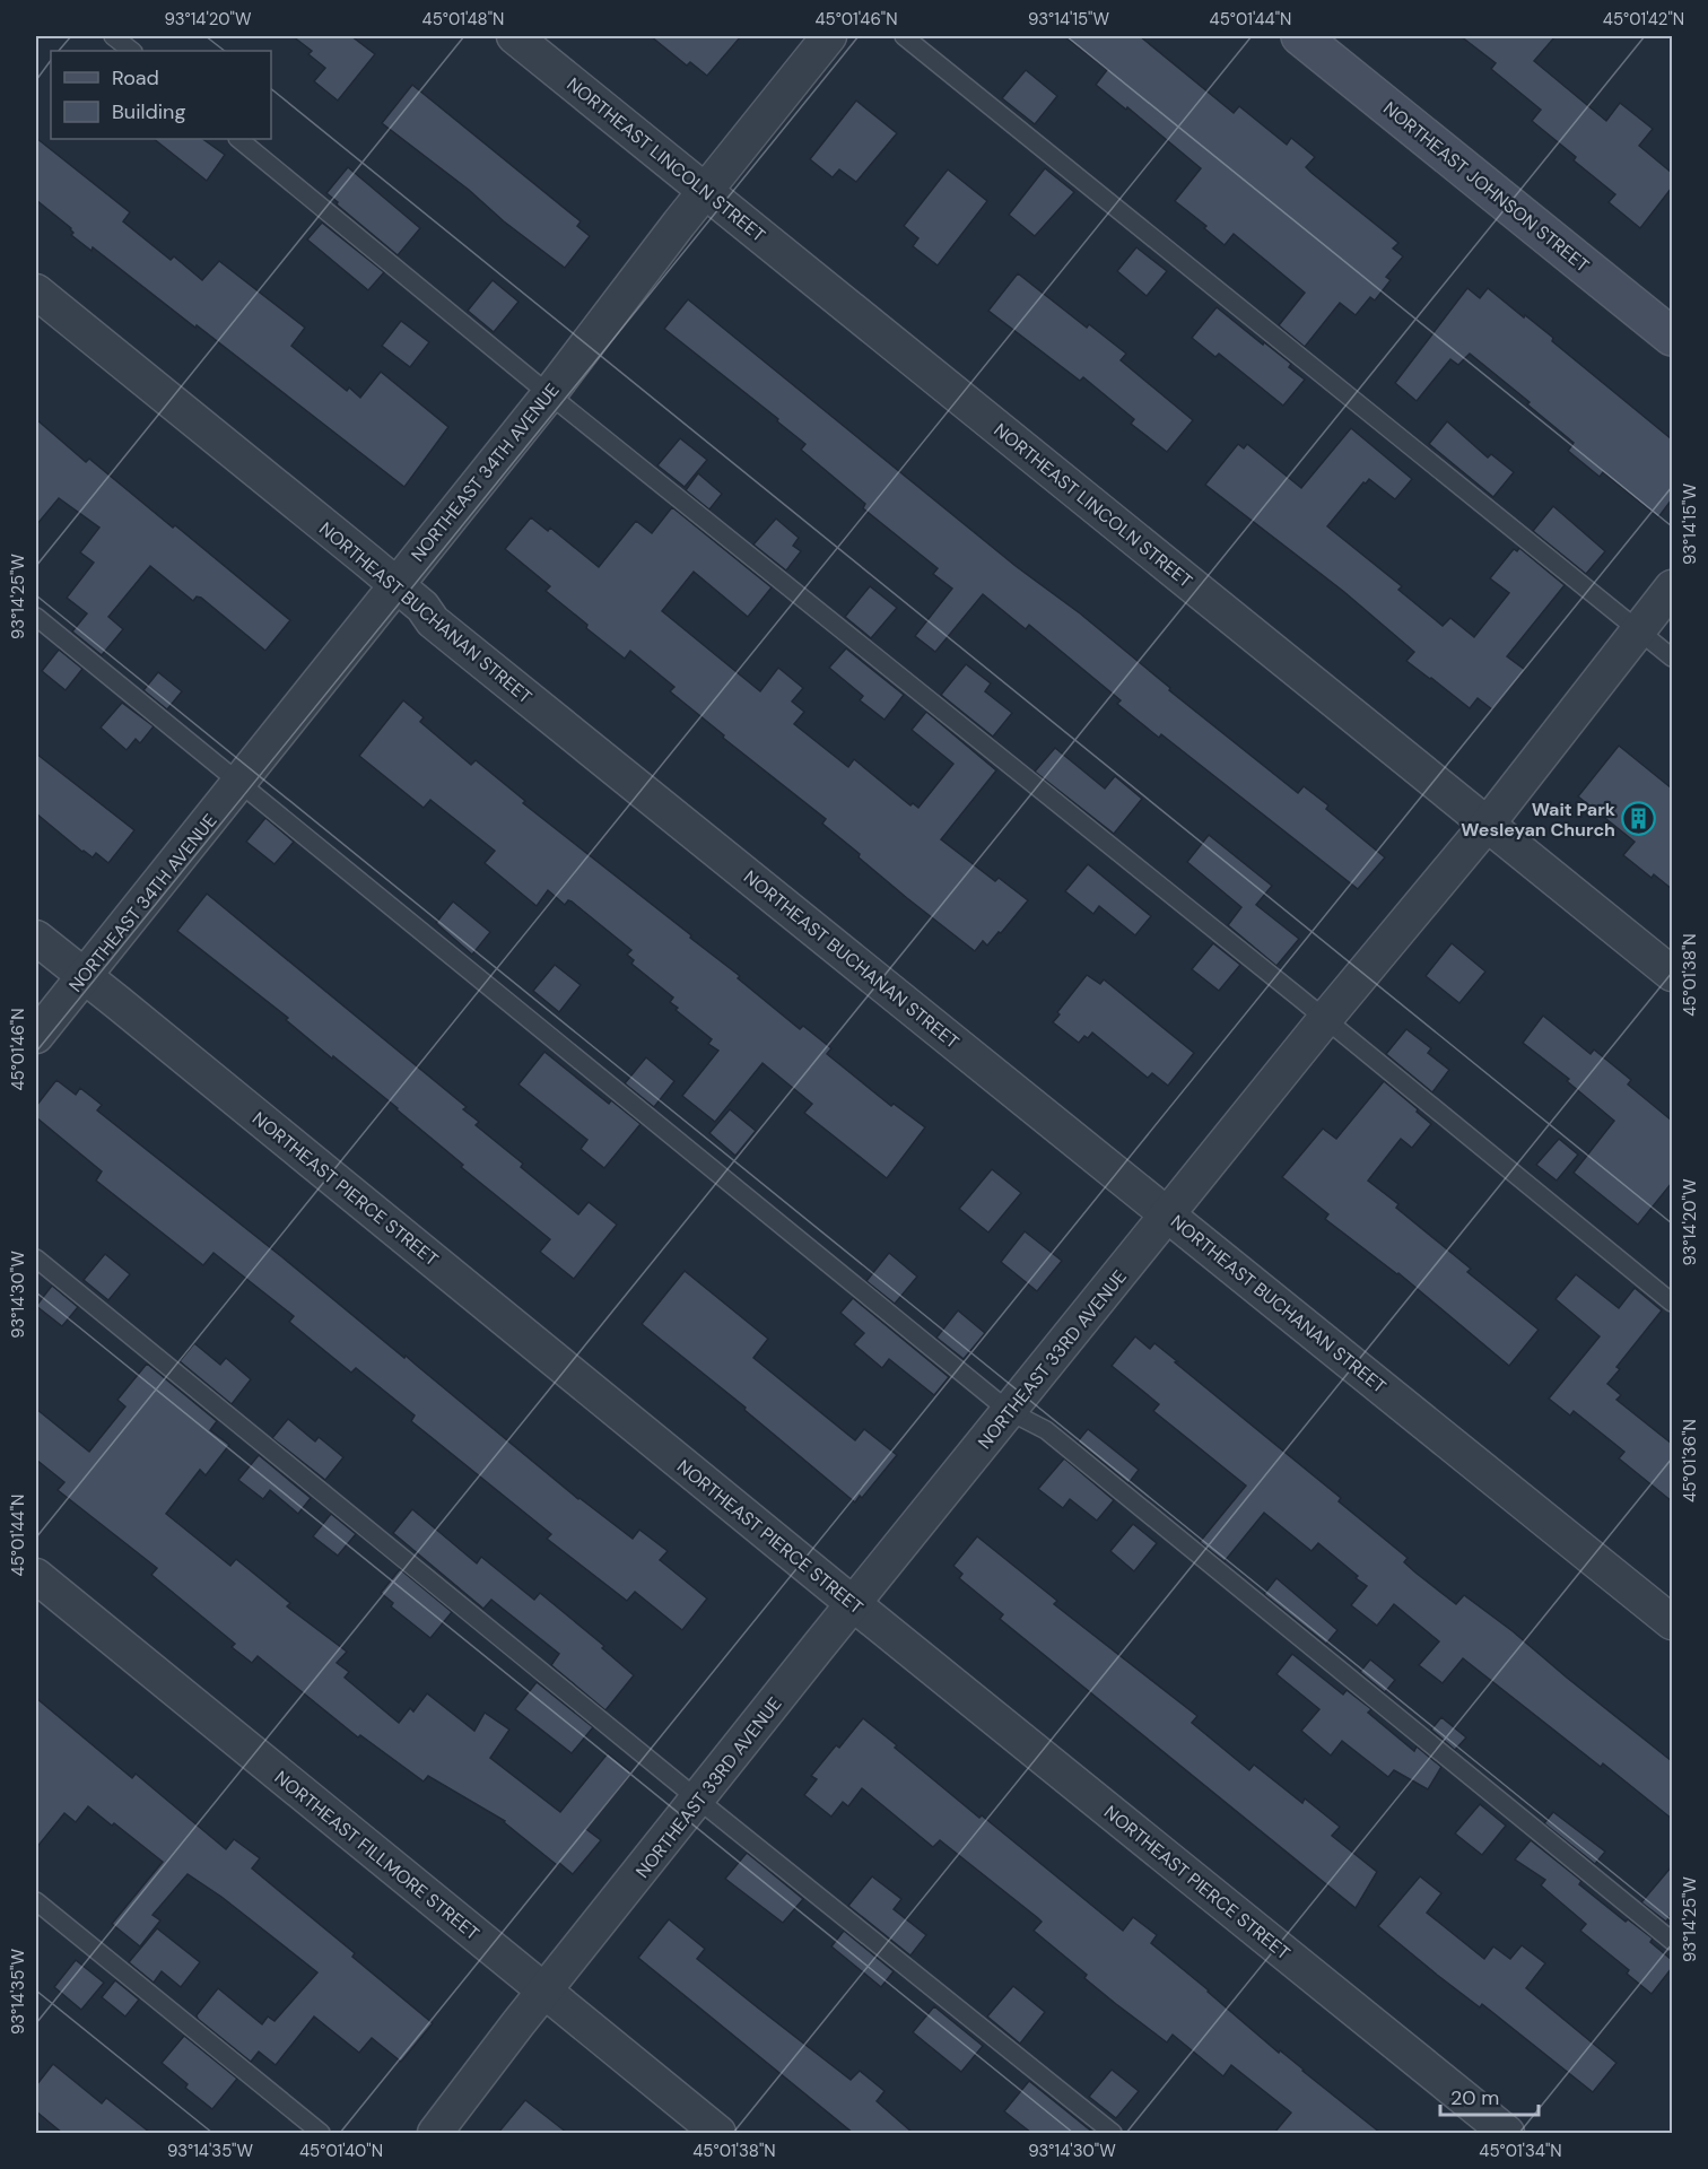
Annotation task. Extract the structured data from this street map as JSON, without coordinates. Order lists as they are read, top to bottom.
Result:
{
  "streets": {
    "street": [
      "NORTHEAST LINCOLN STREET",
      "NORTHEAST JOHNSON STREET",
      "NORTHEAST 34TH AVENUE",
      "NORTHEAST BUCHANAN STREET",
      "NORTHEAST PIERCE STREET",
      "NORTHEAST 33RD AVENUE",
      "NORTHEAST FILLMORE STREET"
    ]
  },
  "crossings": [
    ["NORTHEAST LINCOLN STREET", "NORTHEAST 34TH AVENUE"],
    ["NORTHEAST LINCOLN STREET", "NORTHEAST 33RD AVENUE"],
    ["NORTHEAST 34TH AVENUE", "NORTHEAST BUCHANAN STREET"],
    ["NORTHEAST 34TH AVENUE", "NORTHEAST PIERCE STREET"],
    ["NORTHEAST BUCHANAN STREET", "NORTHEAST 33RD AVENUE"],
    ["NORTHEAST PIERCE STREET", "NORTHEAST 33RD AVENUE"],
    ["NORTHEAST 33RD AVENUE", "NORTHEAST FILLMORE STREET"]
  ],
  "places": {
    "building": ["Wait Park Wesleyan Church"]
  },
  "legend": ["Road", "Building"],
  "scale_bar": "20 m",
  "coordinates": [
    "93°14'20\"W",
    "45°01'48\"N",
    "45°01'46\"N",
    "93°14'15\"W",
    "45°01'44\"N",
    "45°01'42\"N",
    "93°14'25\"W",
    "45°01'38\"N",
    "93°14'30\"W",
    "45°01'36\"N",
    "93°14'35\"W",
    "45°01'40\"N",
    "45°01'34\"N"
  ]
}
